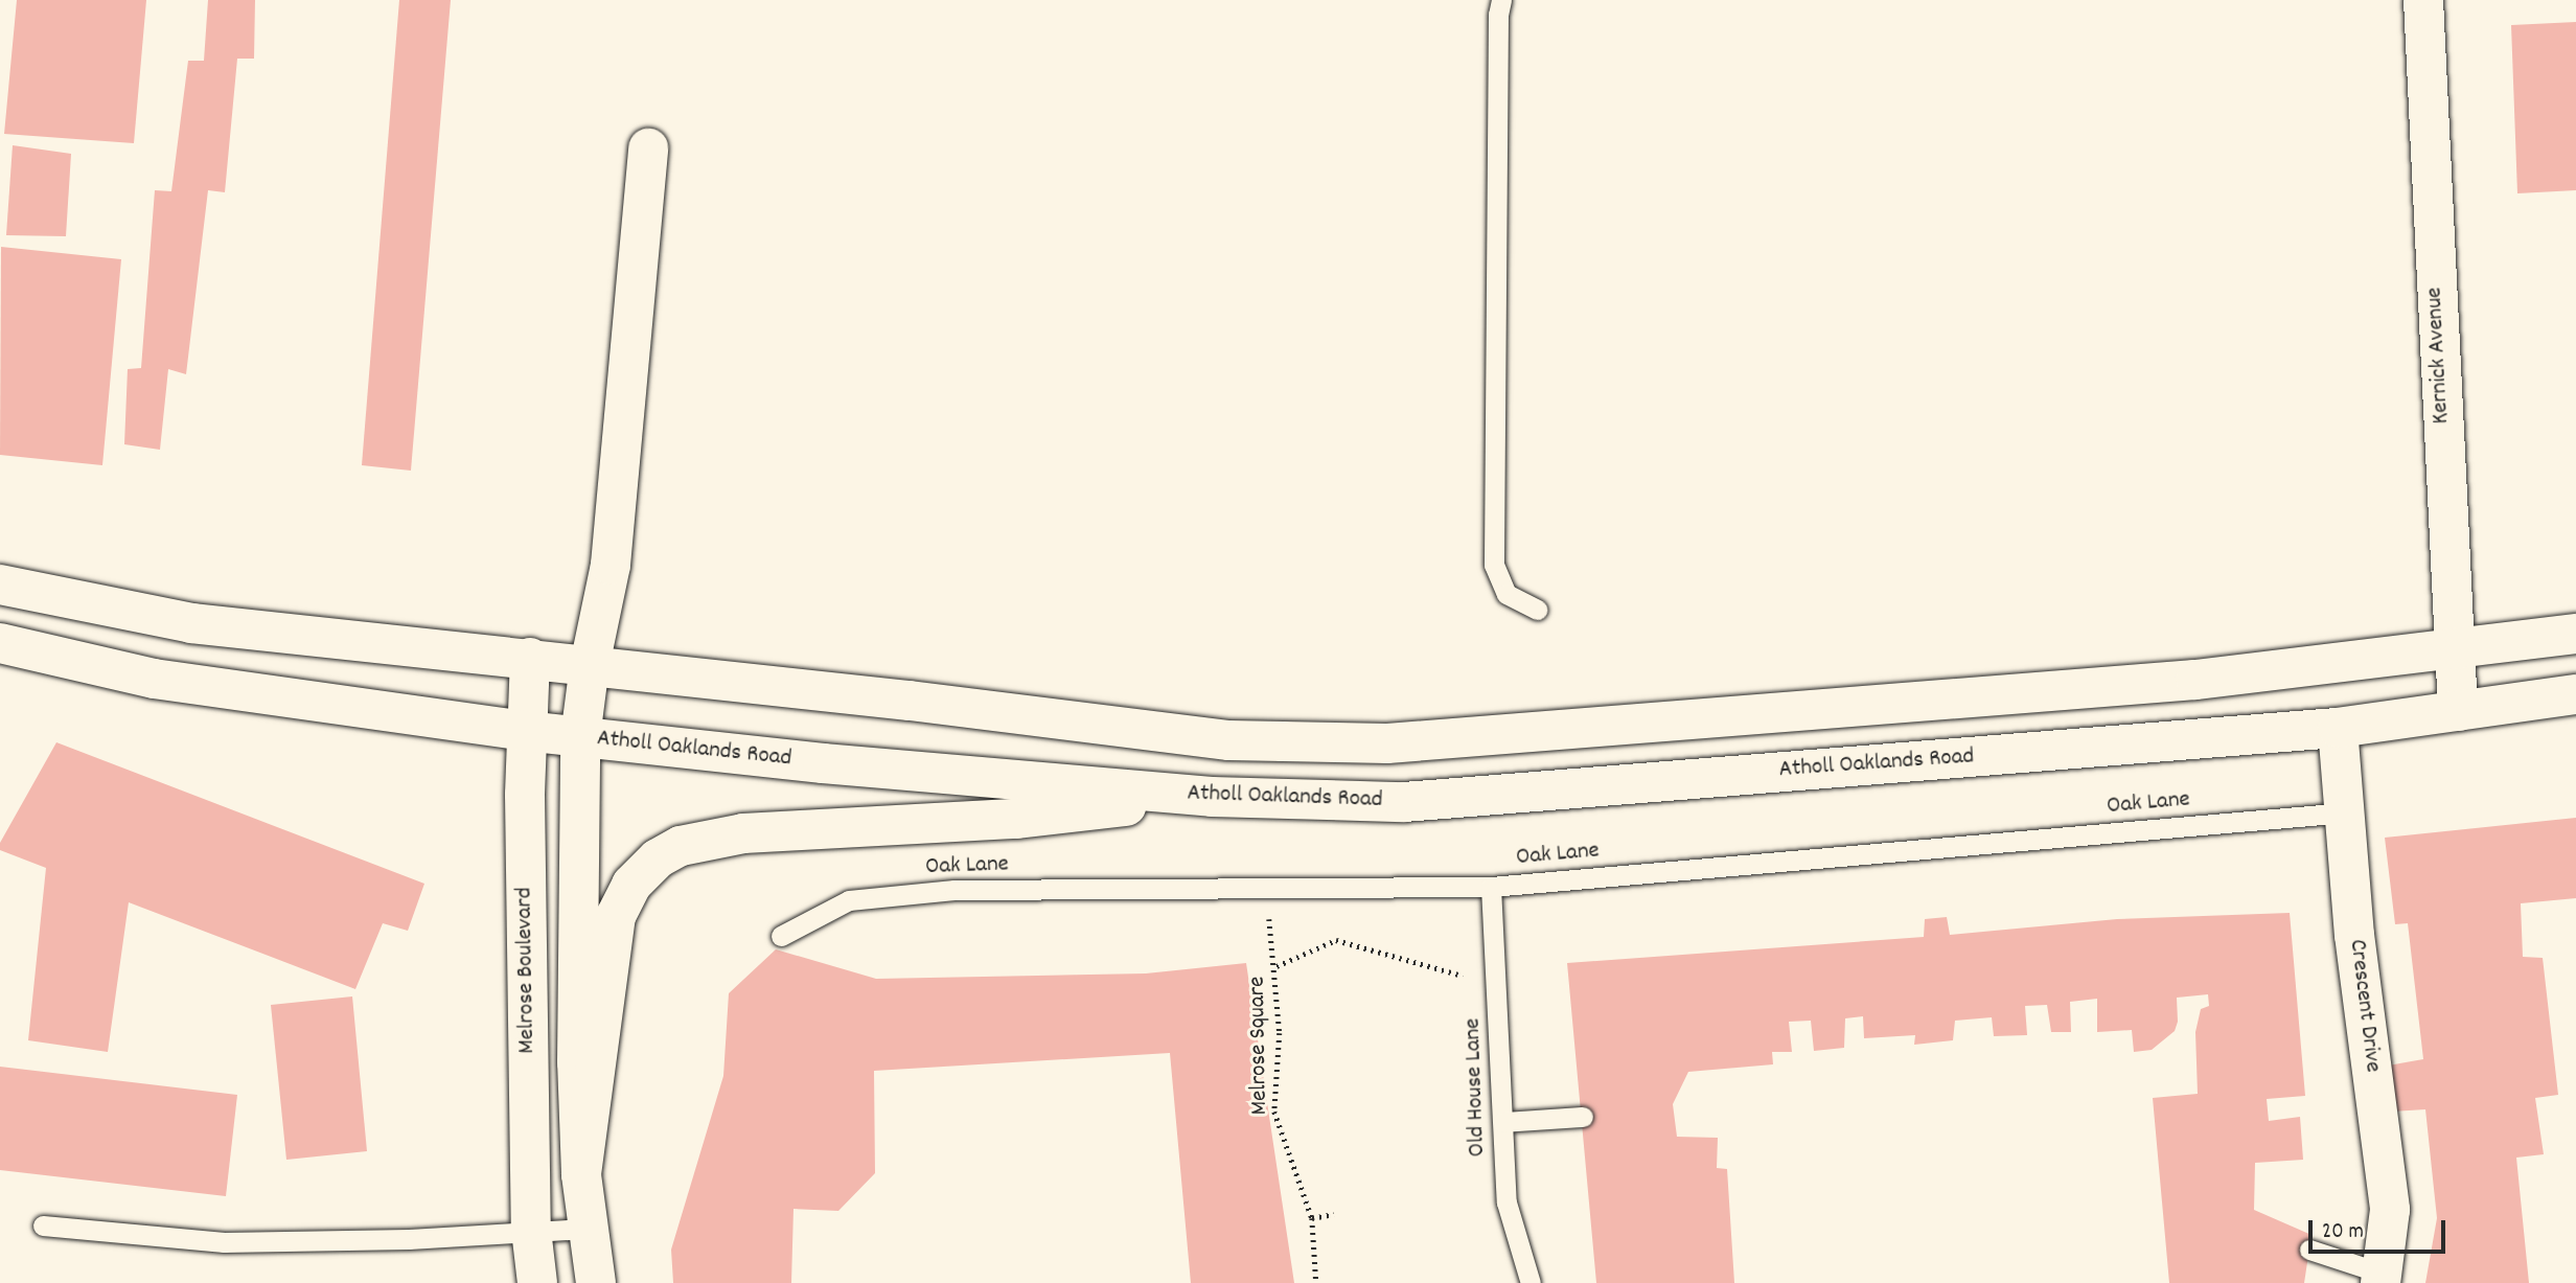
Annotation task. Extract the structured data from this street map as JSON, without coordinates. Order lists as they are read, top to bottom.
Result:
{
  "streets": {
    "street": [
      "Kernick Avenue",
      "Atholl Oaklands Road",
      "Melrose Boulevard",
      "Crescent Drive"
    ],
    "lane": ["Oak Lane", "Old House Lane"],
    "path": ["Melrose Square"]
  },
  "crossings": [
    ["Kernick Avenue", "Atholl Oaklands Road"],
    ["Atholl Oaklands Road", "Melrose Boulevard"],
    ["Atholl Oaklands Road", "Crescent Drive"],
    ["Oak Lane", "Crescent Drive"],
    ["Oak Lane", "Melrose Square"],
    ["Oak Lane", "Old House Lane"]
  ],
  "scale_bar": "20 m"
}
